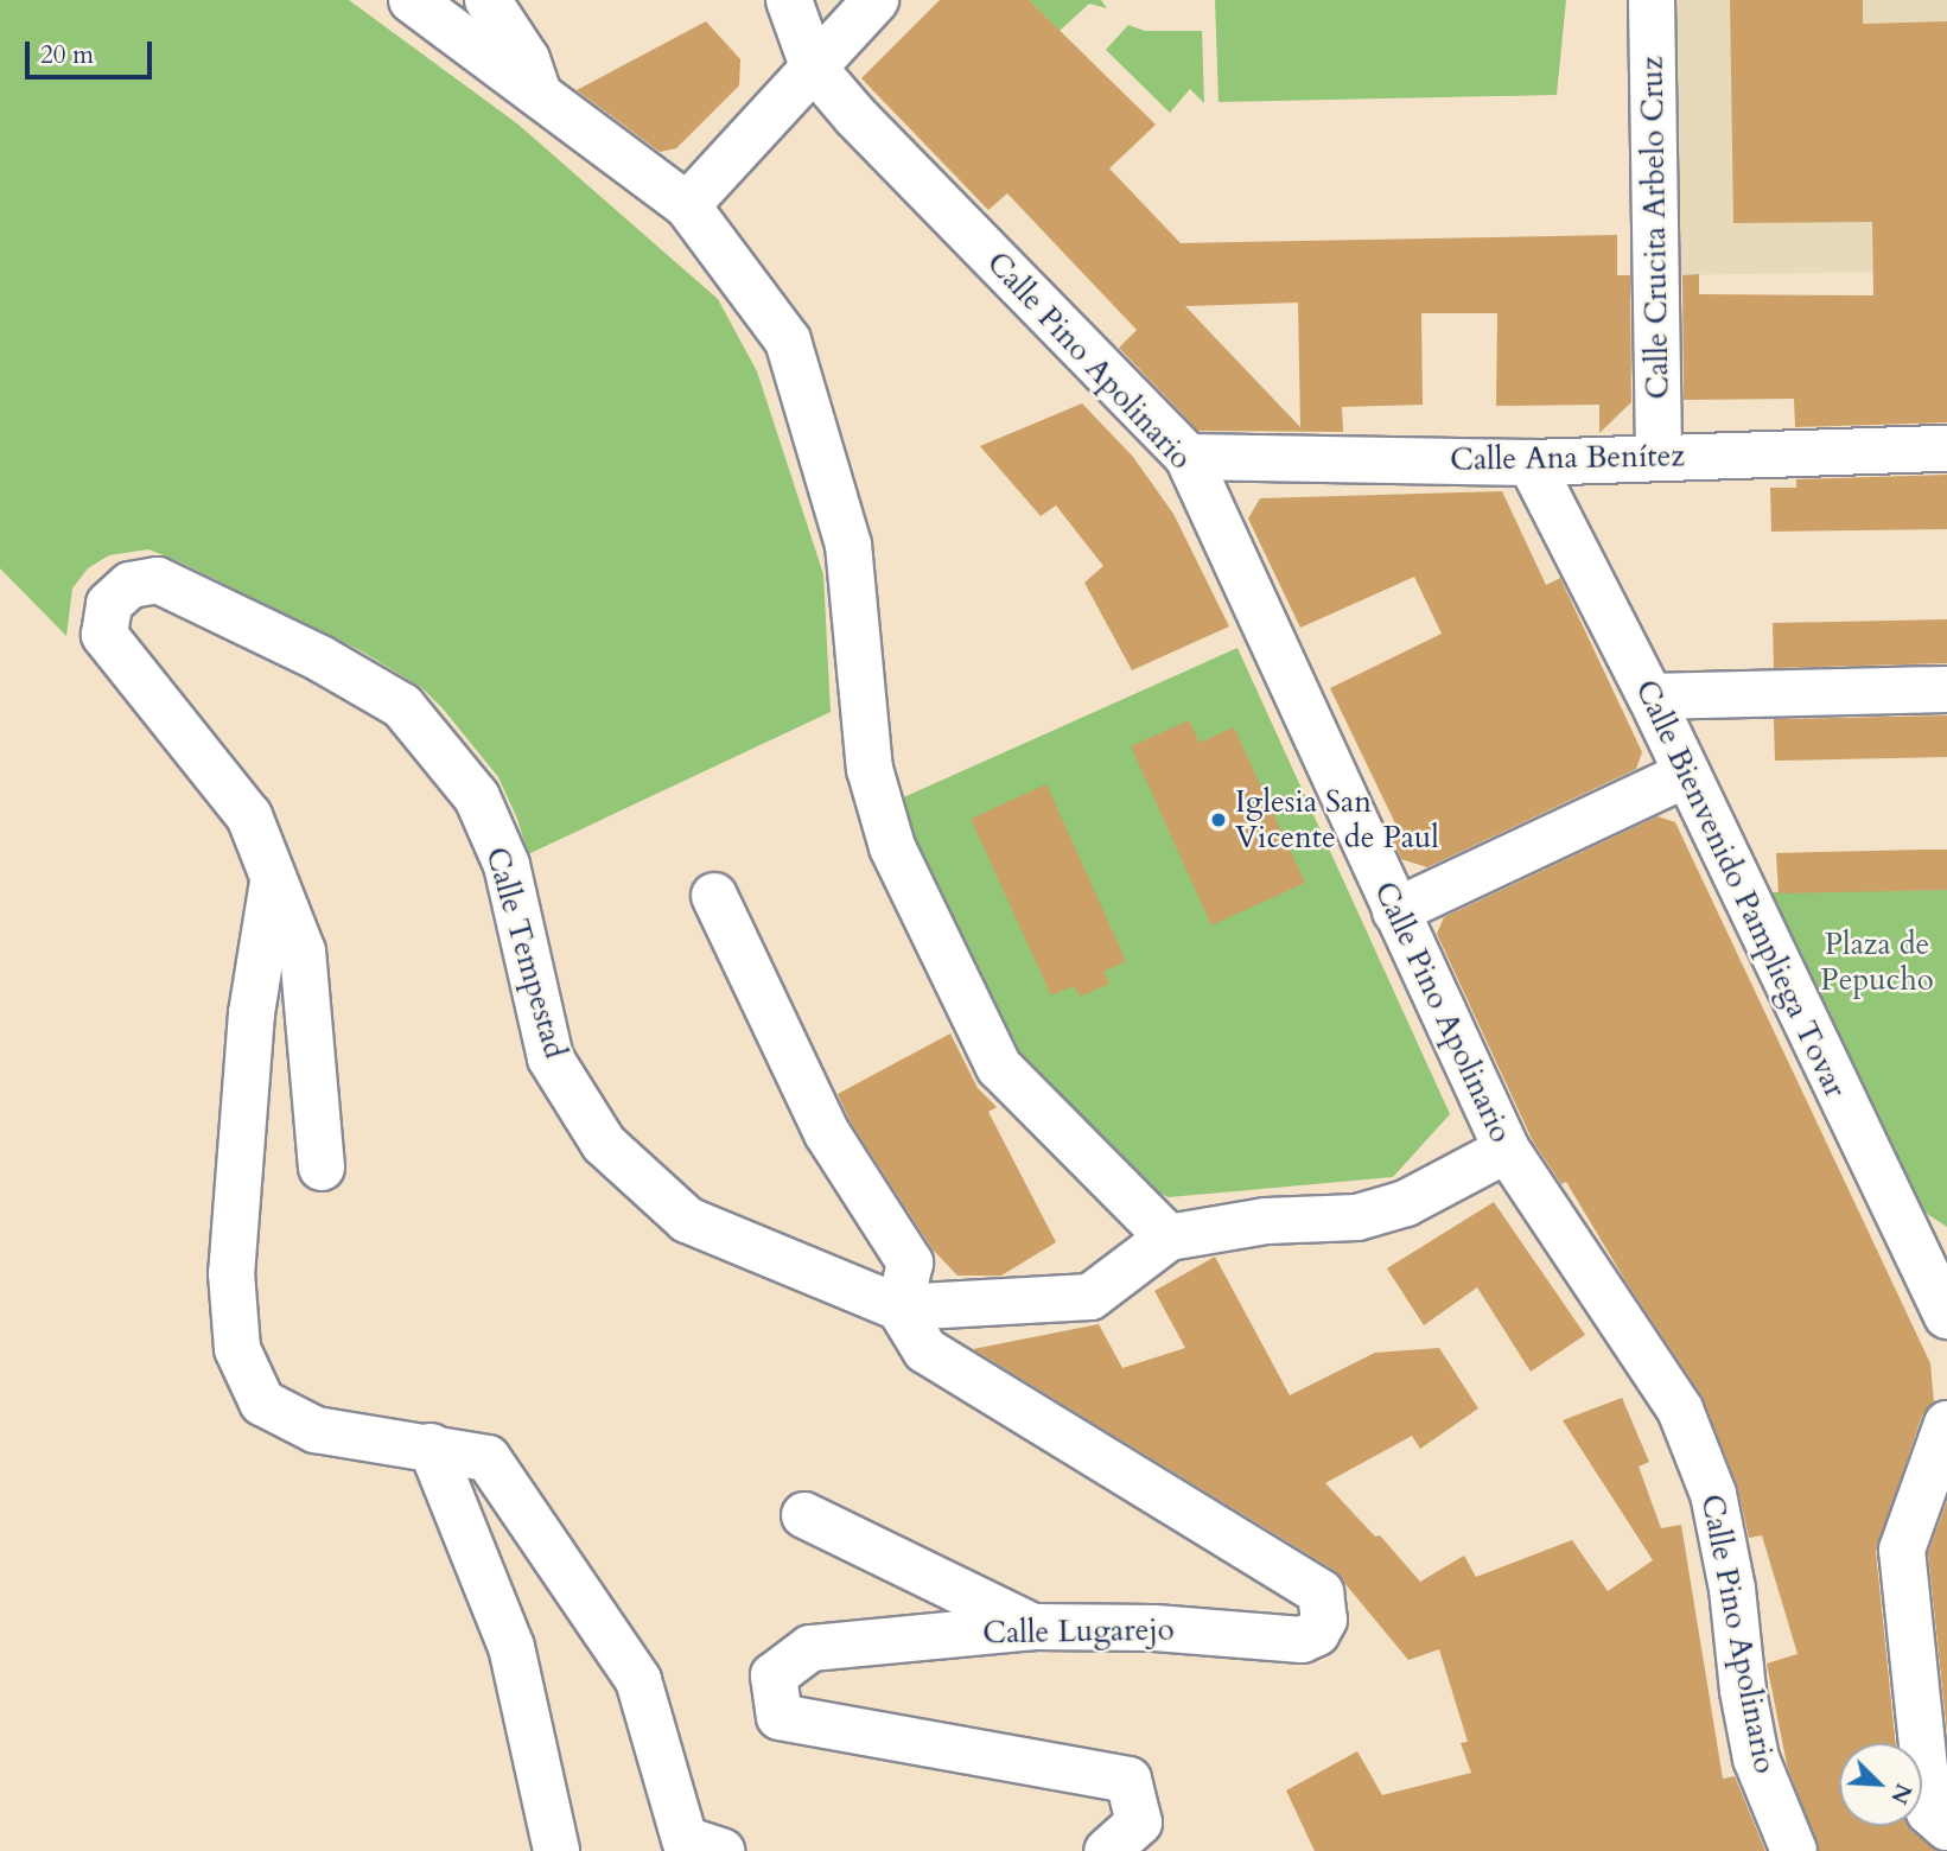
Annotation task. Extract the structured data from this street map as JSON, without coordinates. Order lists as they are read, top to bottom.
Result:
{
  "streets": {
    "street": [
      "Calle Crucita Arbelo Cruz",
      "Calle Pino Apolinario",
      "Calle Ana Benítez",
      "Calle Bienvenido Pampliega Tovar",
      "Calle Tempestad",
      "Calle Lugarejo"
    ]
  },
  "crossings": [
    ["Calle Crucita Arbelo Cruz", "Calle Ana Benítez"],
    ["Calle Pino Apolinario", "Calle Ana Benítez"],
    ["Calle Pino Apolinario", "Calle Tempestad"],
    ["Calle Ana Benítez", "Calle Bienvenido Pampliega Tovar"],
    ["Calle Tempestad", "Calle Lugarejo"]
  ],
  "parks": ["Plaza de Pepucho"],
  "places": ["Iglesia San Vicente de Paul"],
  "scale_bar": "20 m",
  "north": "bottom right"
}
